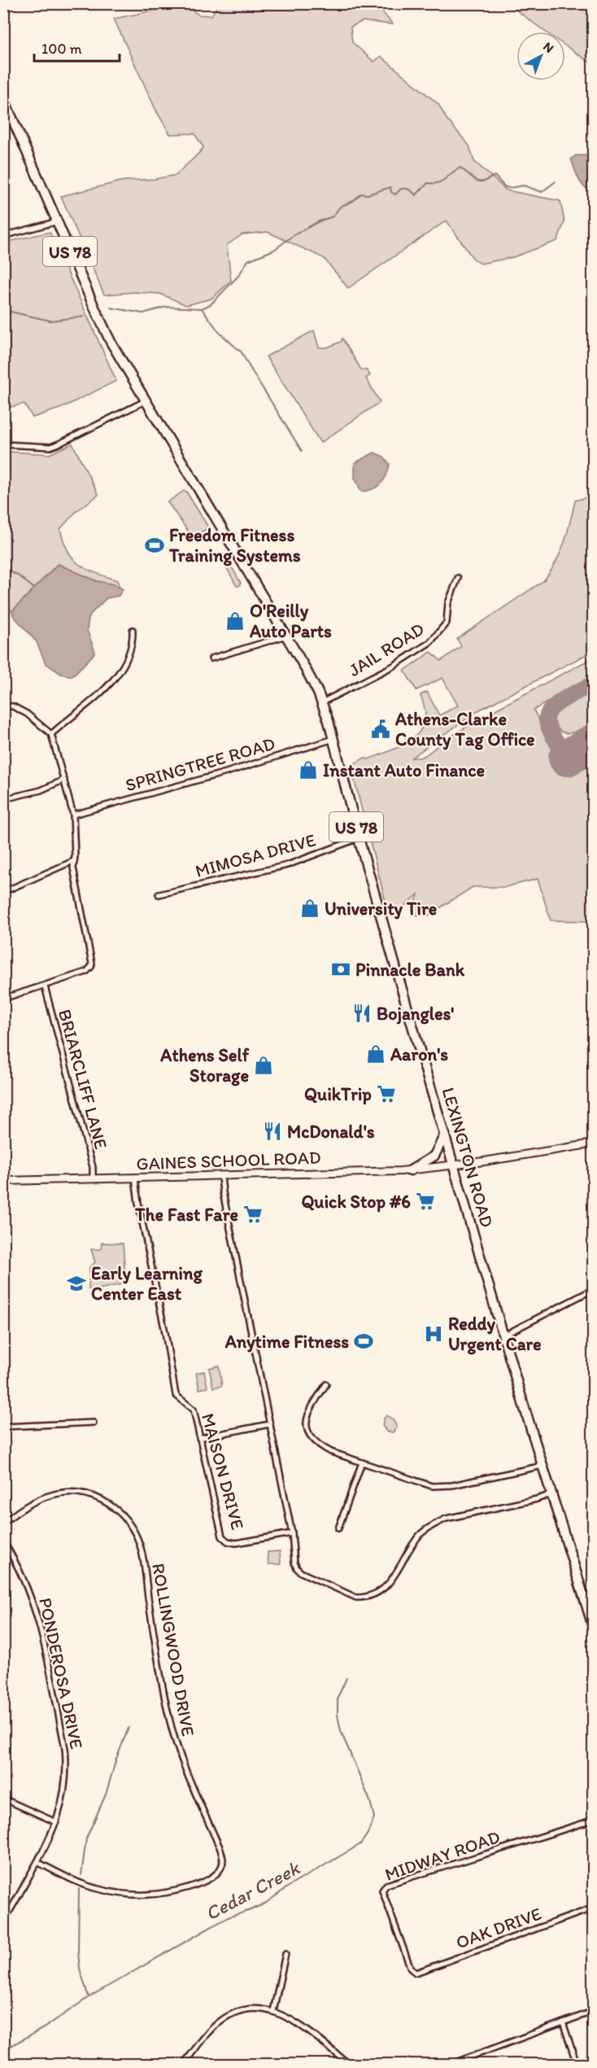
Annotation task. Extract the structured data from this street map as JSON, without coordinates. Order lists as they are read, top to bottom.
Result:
{
  "streets": {
    "highway": ["US 78", "LEXINGTON ROAD"],
    "main road": ["GAINES SCHOOL ROAD"],
    "street": [
      "JAIL ROAD",
      "SPRINGTREE ROAD",
      "MIMOSA DRIVE",
      "BRIARCLIFF LANE",
      "MAISON DRIVE",
      "ROLLINGWOOD DRIVE",
      "PONDEROSA DRIVE",
      "MIDWAY ROAD",
      "OAK DRIVE"
    ]
  },
  "crossings": [
    ["US 78", "LEXINGTON ROAD"],
    ["JAIL ROAD", "LEXINGTON ROAD"],
    ["SPRINGTREE ROAD", "LEXINGTON ROAD"],
    ["MIMOSA DRIVE", "LEXINGTON ROAD"],
    ["BRIARCLIFF LANE", "GAINES SCHOOL ROAD"],
    ["LEXINGTON ROAD", "GAINES SCHOOL ROAD"],
    ["GAINES SCHOOL ROAD", "MAISON DRIVE"],
    ["ROLLINGWOOD DRIVE", "PONDEROSA DRIVE"],
    ["MIDWAY ROAD", "OAK DRIVE"]
  ],
  "water": ["Cedar Creek"],
  "places": {
    "sports": ["Freedom Fitness Training Systems", "Anytime Fitness"],
    "shop": [
      "O'Reilly Auto Parts",
      "Instant Auto Finance",
      "University Tire",
      "Aaron's",
      "Athens Self Storage"
    ],
    "public building": ["Athens-Clarke County Tag Office"],
    "bank": ["Pinnacle Bank"],
    "restaurant": ["Bojangles'", "McDonald's"],
    "supermarket": ["QuikTrip", "Quick Stop #6", "The Fast Fare"],
    "school or university": ["Early Learning Center East"],
    "hospital": ["Reddy Urgent Care"]
  },
  "scale_bar": "100 m",
  "north": "top right"
}
